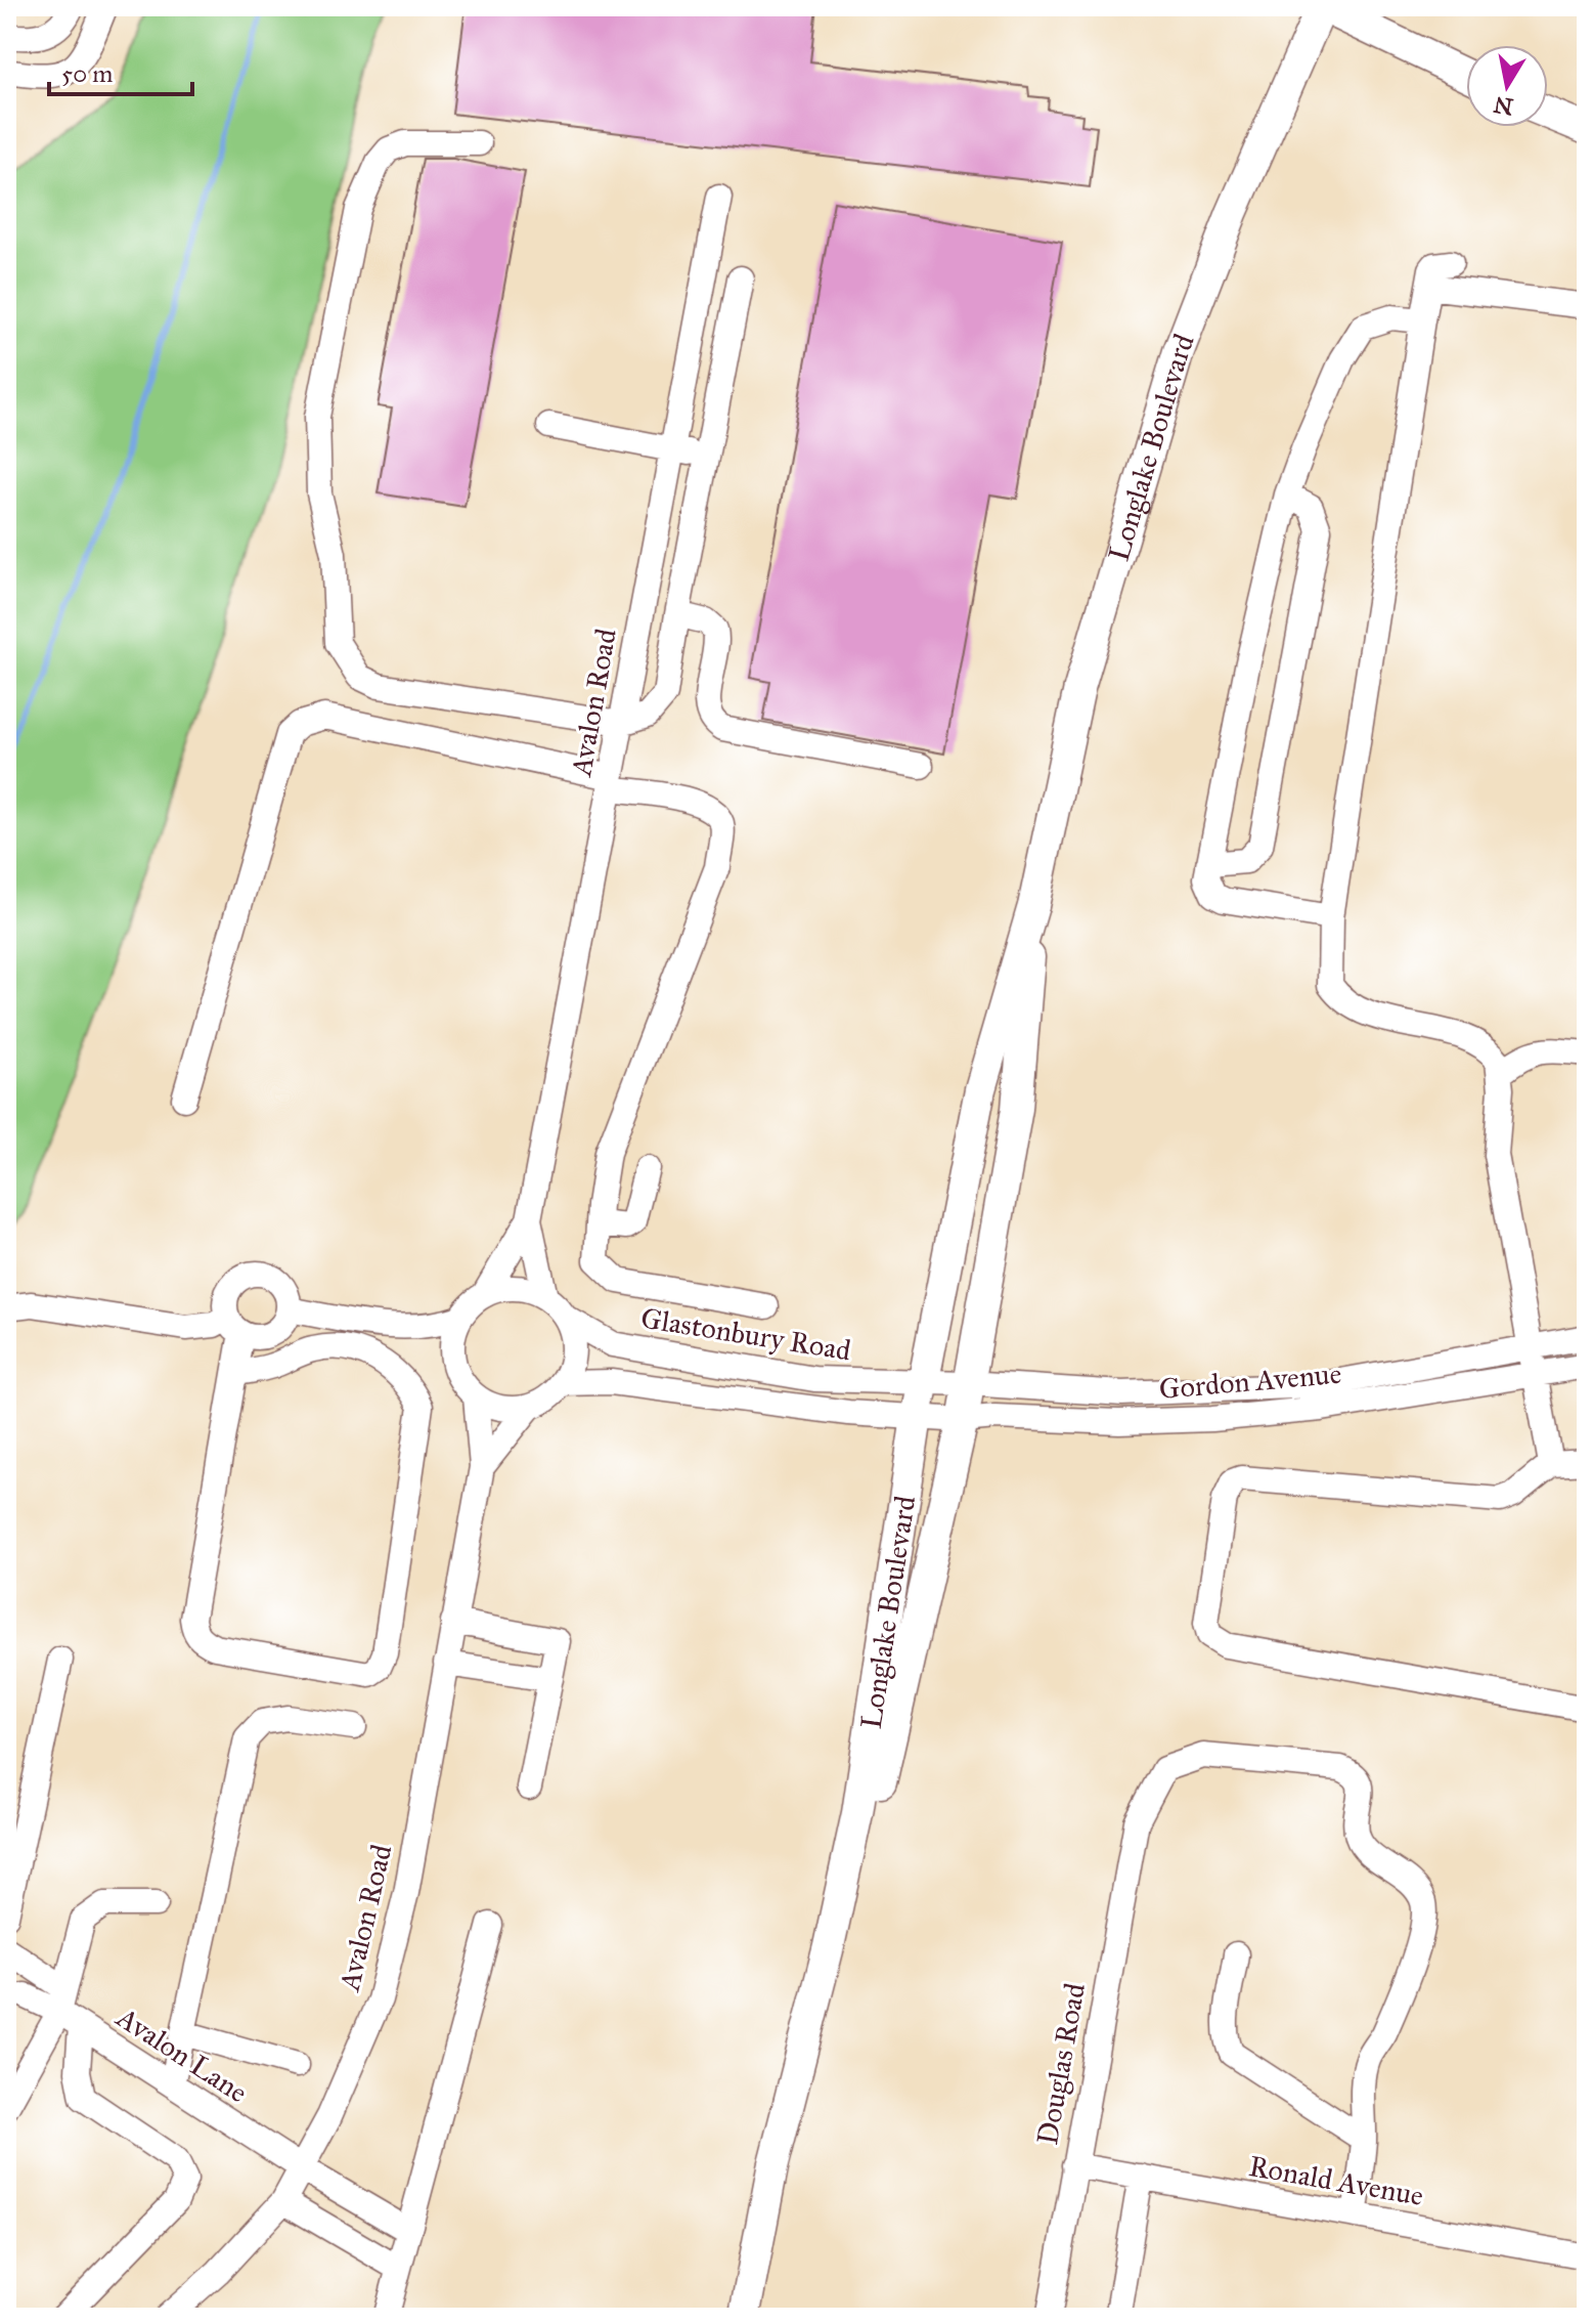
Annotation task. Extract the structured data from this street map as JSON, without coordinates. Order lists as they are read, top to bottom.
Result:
{
  "streets": {
    "main road": ["Longlake Boulevard"],
    "street": [
      "Avalon Road",
      "Glastonbury Road",
      "Gordon Avenue",
      "Avalon Lane",
      "Douglas Road",
      "Ronald Avenue"
    ]
  },
  "crossings": [
    ["Longlake Boulevard", "Glastonbury Road"],
    ["Longlake Boulevard", "Gordon Avenue"],
    ["Avalon Road", "Glastonbury Road"],
    ["Avalon Road", "Avalon Lane"],
    ["Glastonbury Road", "Gordon Avenue"],
    ["Douglas Road", "Ronald Avenue"]
  ],
  "scale_bar": "50 m",
  "north": "bottom"
}
